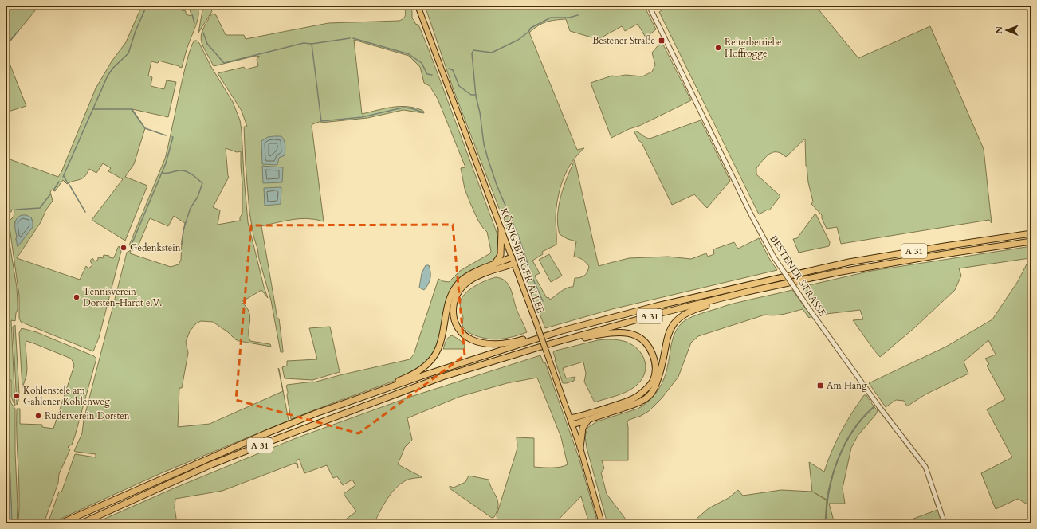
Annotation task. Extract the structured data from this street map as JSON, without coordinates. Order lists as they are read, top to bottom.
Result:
{
  "streets": {
    "highway": ["A 31"],
    "main road": ["KÖNIGSBERGER ALLEE"],
    "street": ["BESTENER STRASSE"]
  },
  "places": {
    "transit": ["Bestener Straße", "Am Hang"],
    "other": [
      "Reiterbetriebe Hoffrogge",
      "Gedenkstein",
      "Tennisverein Dorsten-Hardt e.V.",
      "Kohlenstele am Gahlener Kohlenweg",
      "Ruderverein Dorsten"
    ]
  },
  "north": "left"
}
